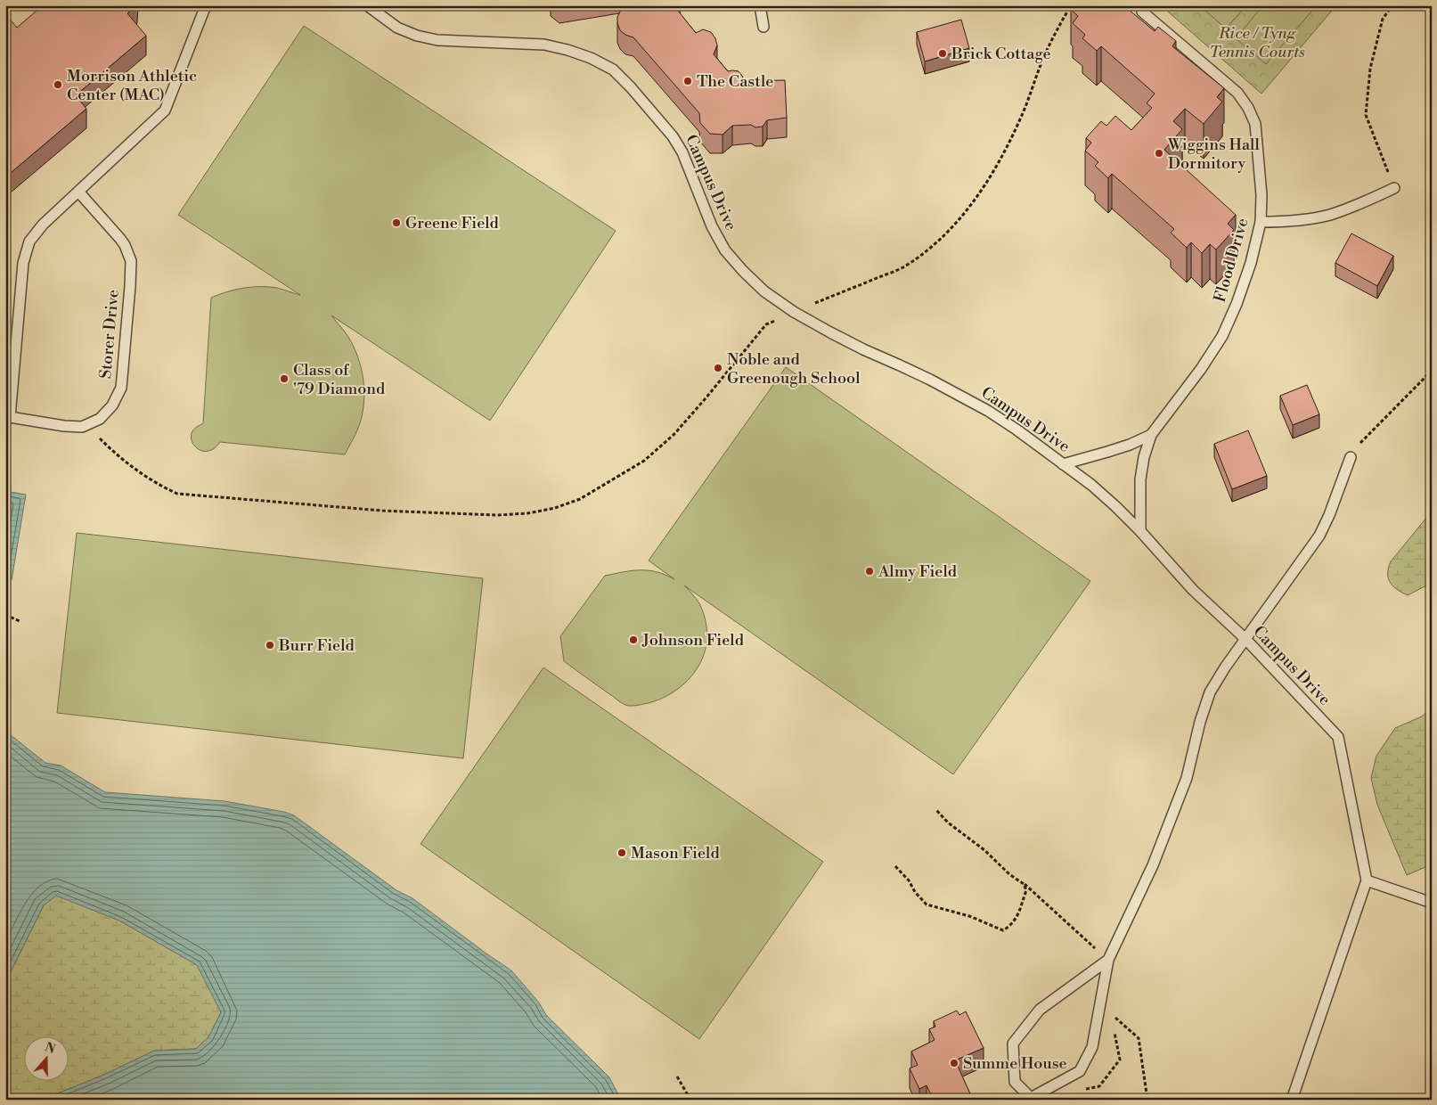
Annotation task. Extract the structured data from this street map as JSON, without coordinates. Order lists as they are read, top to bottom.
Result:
{
  "streets": {
    "lane": ["Campus Drive", "Flood Drive", "Storer Drive"]
  },
  "crossings": [
    ["Campus Drive", "Flood Drive"]
  ],
  "parks": ["Rice / Tyng Tennis Courts"],
  "places": [
    "Brick Cottage",
    "The Castle",
    "Morrison Athletic Center (MAC)",
    "Wiggins Hall Dormitory",
    "Greene Field",
    "Noble and Greenough School",
    "Class of '79 Diamond",
    "Almy Field",
    "Johnson Field",
    "Burr Field",
    "Mason Field",
    "Summe House"
  ],
  "north": "top"
}
